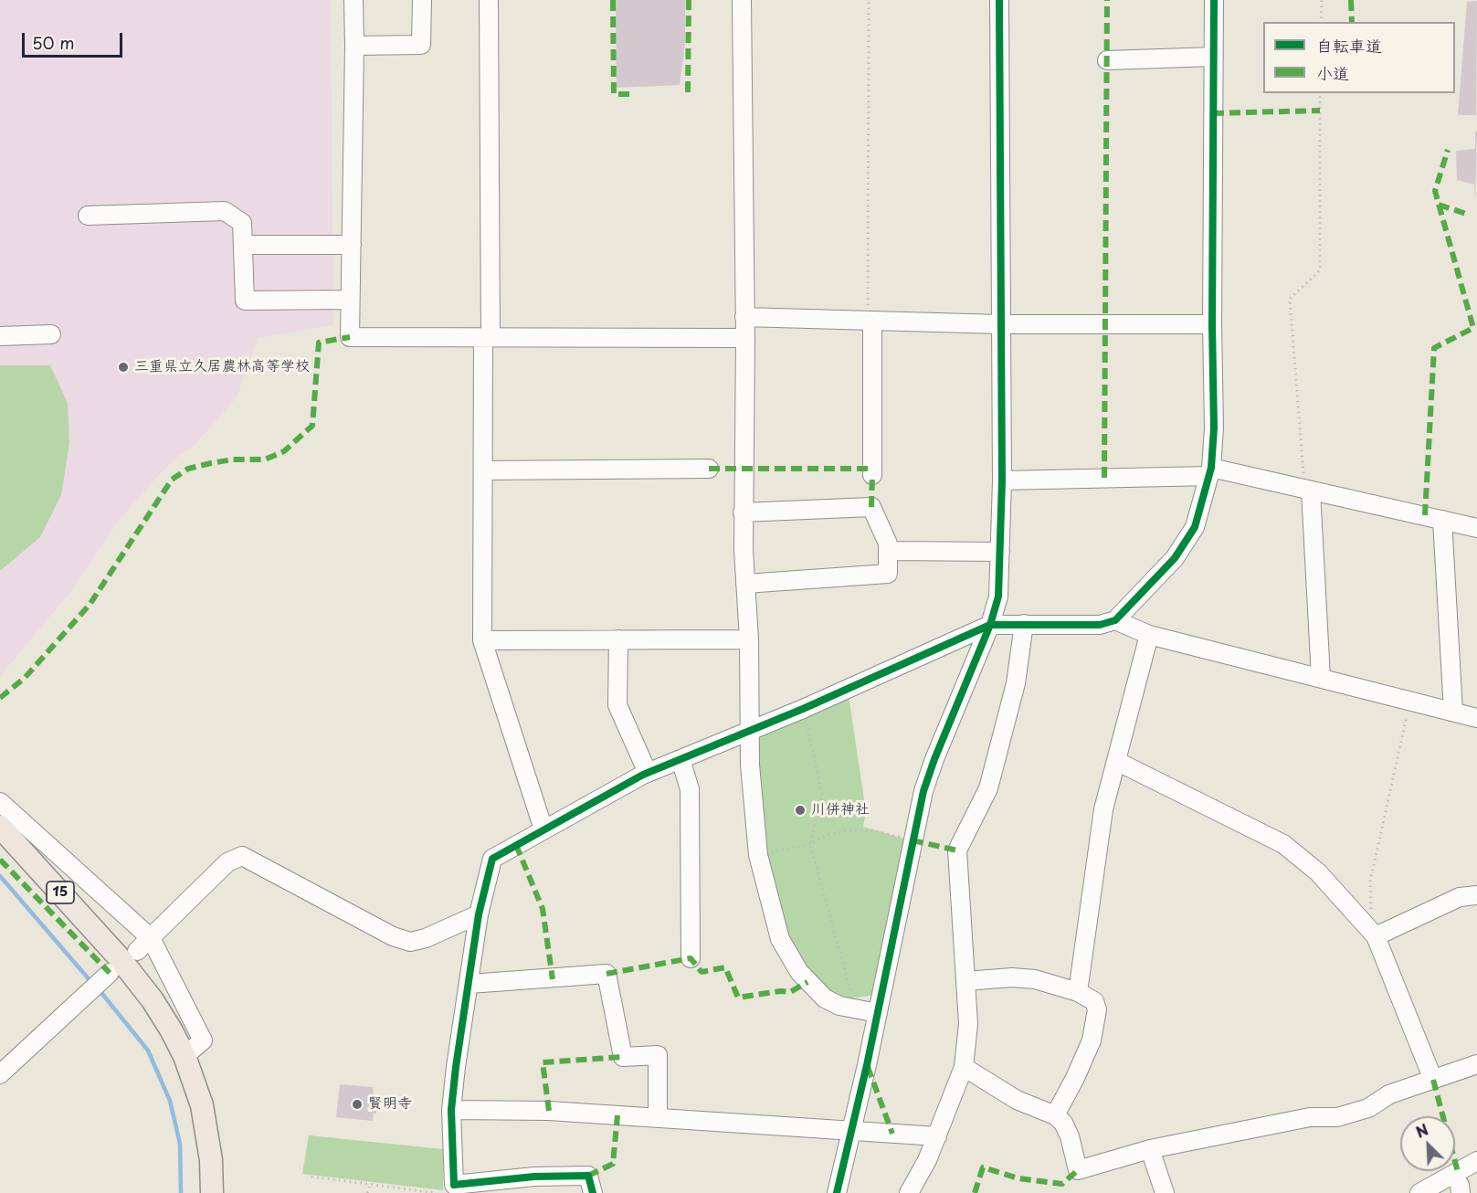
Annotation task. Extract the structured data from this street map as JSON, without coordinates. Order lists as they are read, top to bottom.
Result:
{
  "streets": {
    "main road": ["15"]
  },
  "places": ["三重県立久居農林高等学校", "川併神社", "賢明寺"],
  "legend": ["自転車道", "小道"],
  "scale_bar": "50 m",
  "north": "top left"
}
